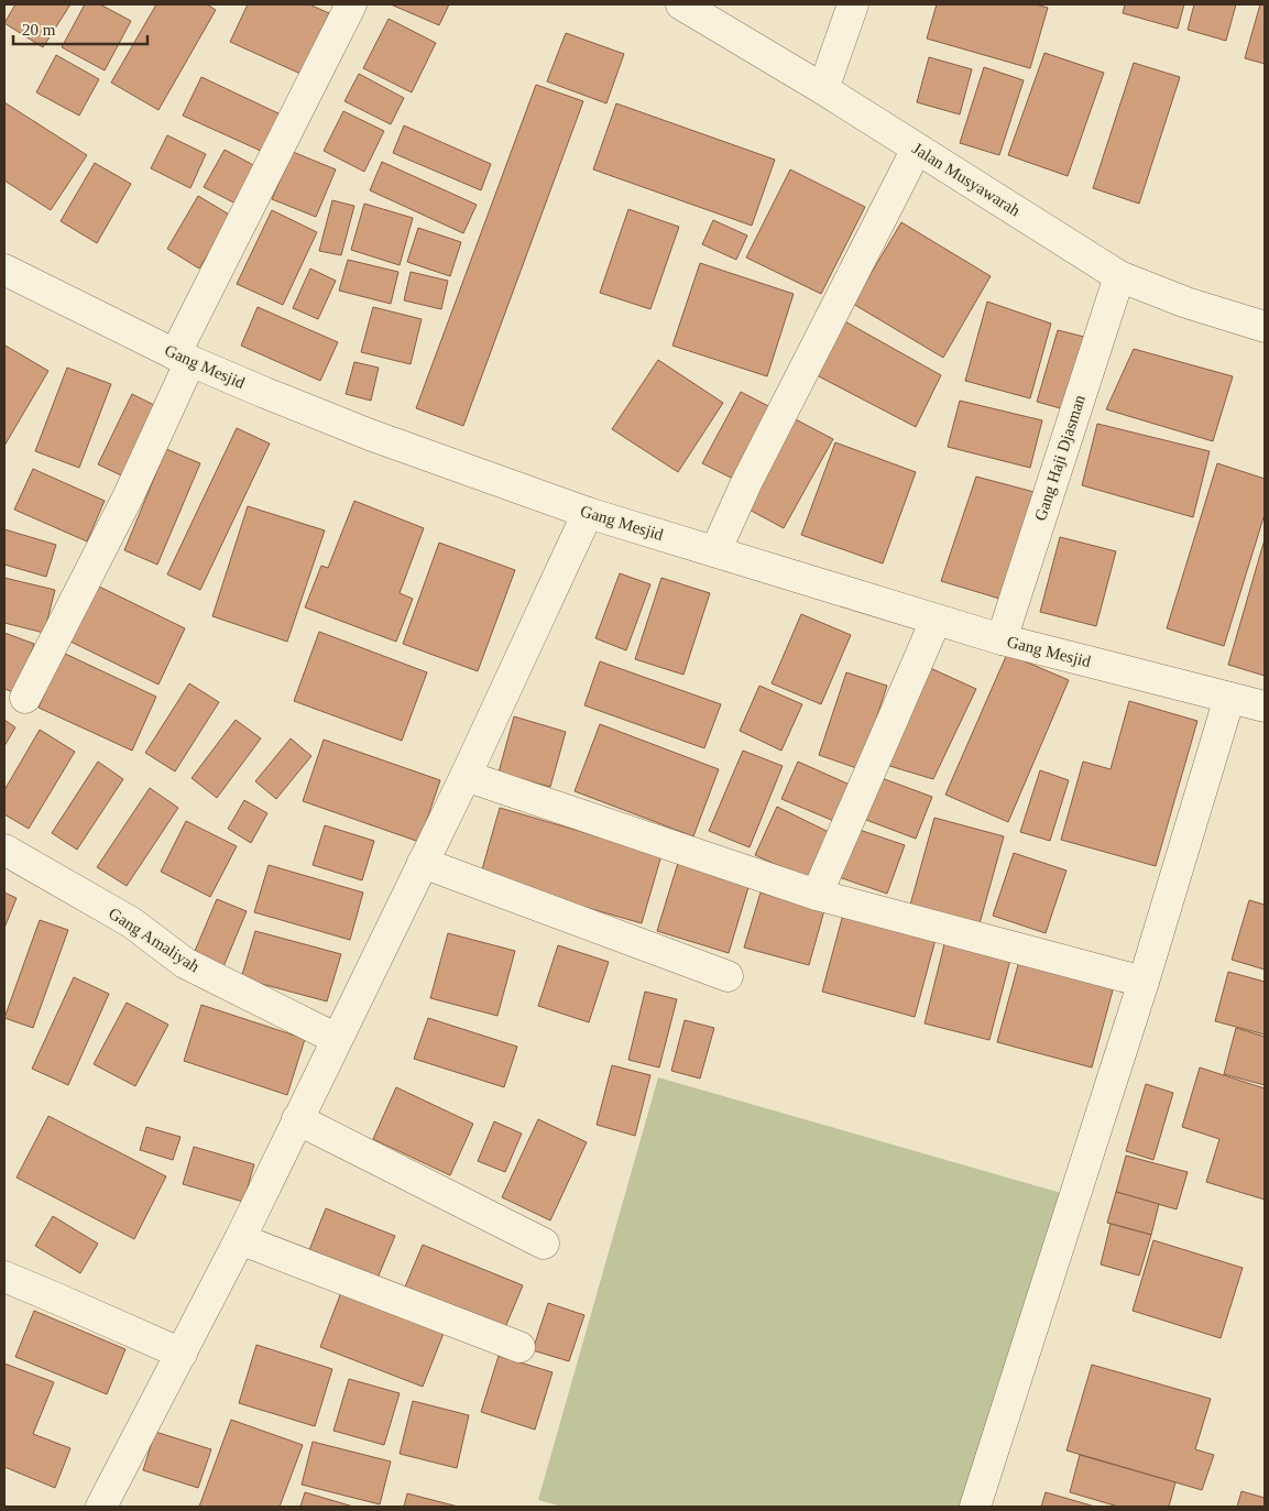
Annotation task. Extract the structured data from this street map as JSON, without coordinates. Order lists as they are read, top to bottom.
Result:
{
  "streets": {
    "street": [
      "Jalan Musyawarah",
      "Gang Mesjid",
      "Gang Haji Djasman",
      "Gang Amaliyah"
    ]
  },
  "crossings": [
    ["Jalan Musyawarah", "Gang Haji Djasman"],
    ["Gang Mesjid", "Gang Haji Djasman"]
  ],
  "scale_bar": "20 m"
}
